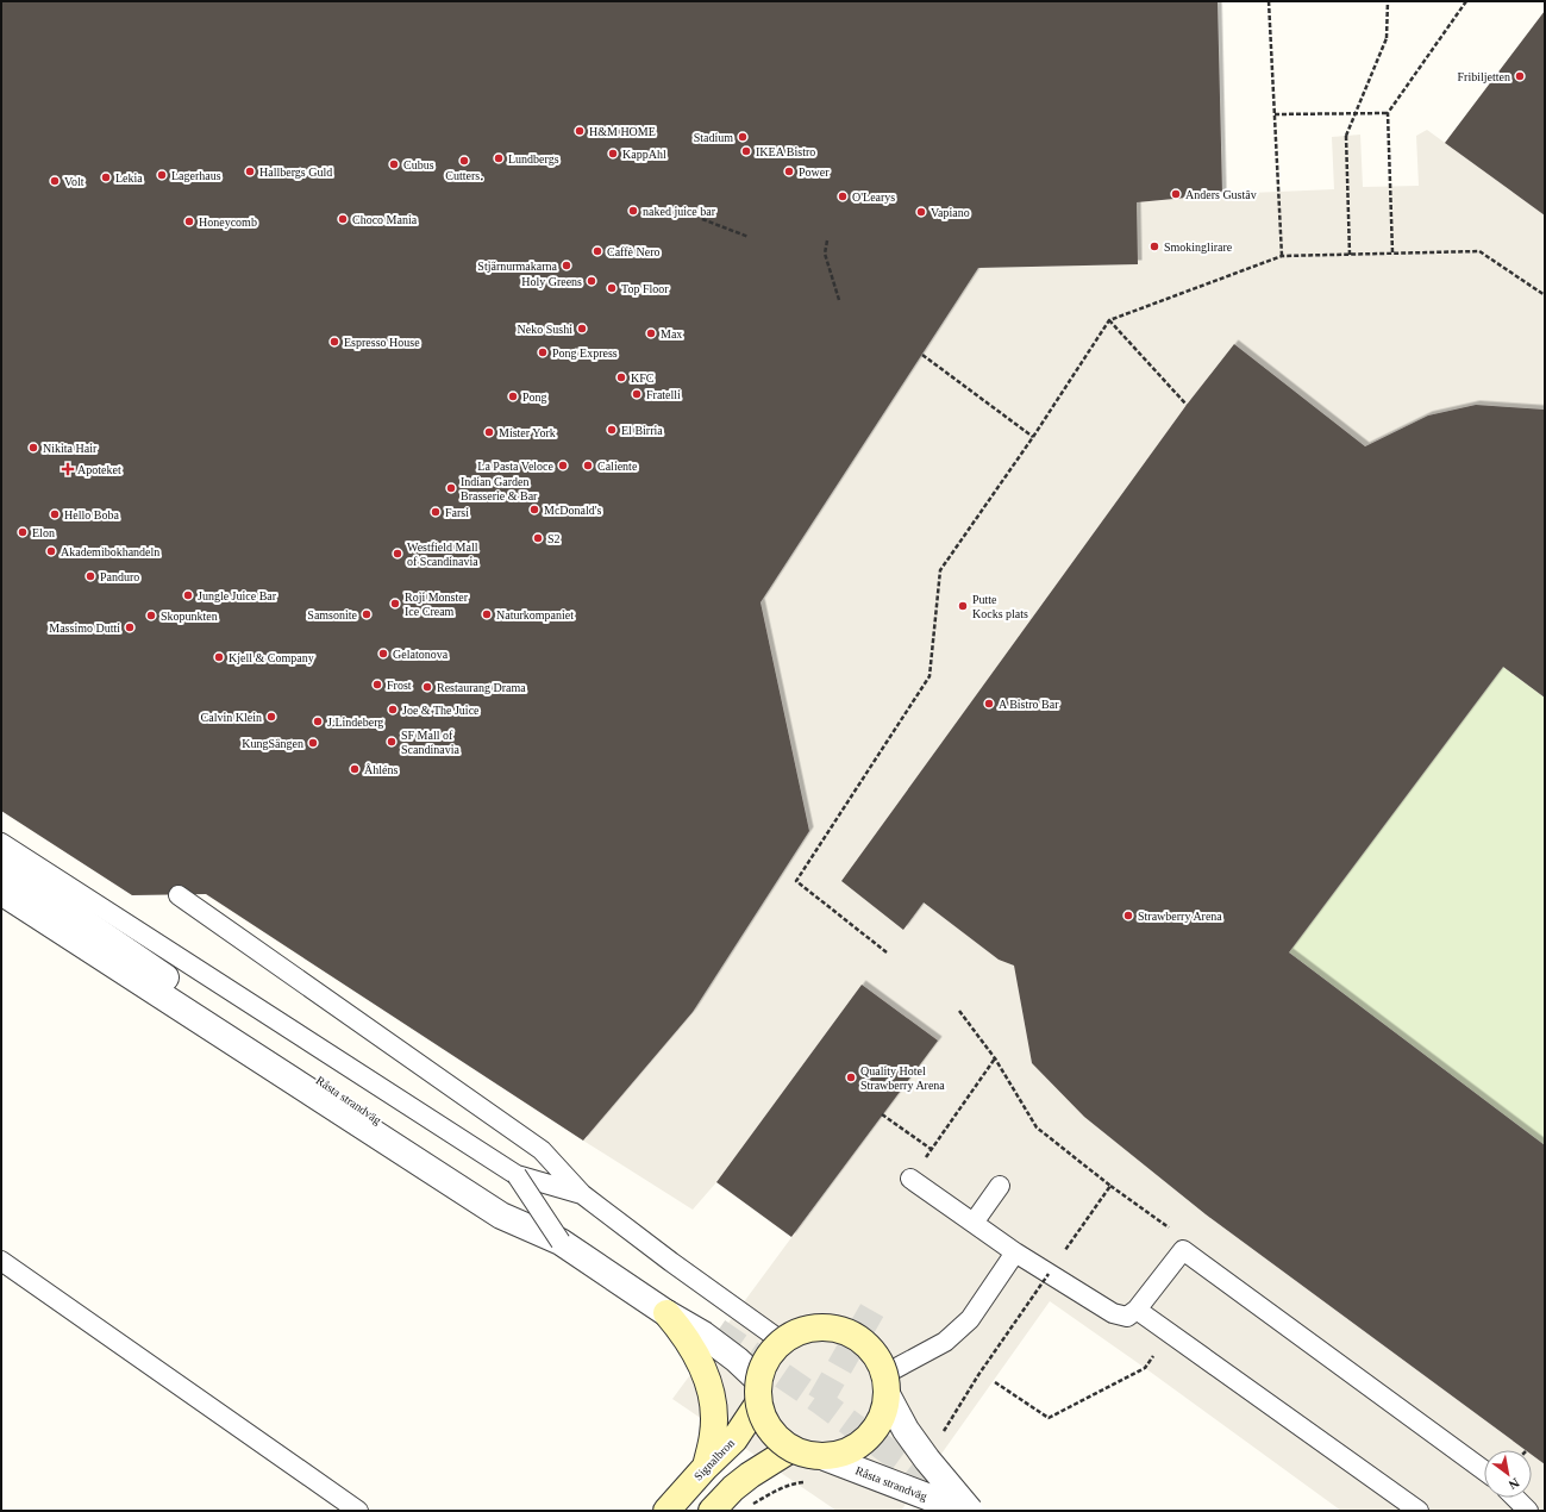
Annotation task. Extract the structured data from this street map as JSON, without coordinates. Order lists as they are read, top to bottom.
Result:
{
  "streets": {
    "street": ["Råsta strandväg", "Signalbron"]
  },
  "crossings": [
    ["Råsta strandväg", "Signalbron"]
  ],
  "places": {
    "other": [
      "Fribiljetten",
      "H&M HOME",
      "Stadium",
      "IKEA Bistro",
      "KappAhl",
      "Lundbergs",
      "Cutters.",
      "Cubus",
      "Hallbergs Guld",
      "Power",
      "Lagerhaus",
      "Lekia",
      "Volt",
      "Anders Gustâv",
      "O'Learys",
      "naked juice bar",
      "Vapiano",
      "Choco Mania",
      "Honeycomb",
      "Smokinglirare",
      "Caffè Nero",
      "Stjärnurmakarna",
      "Holy Greens",
      "Top Floor",
      "Neko Sushi",
      "Max",
      "Espresso House",
      "Pong Express",
      "KFC",
      "Fratelli",
      "Pong",
      "El Birria",
      "Mister York",
      "Nikita Hair",
      "La Pasta Veloce",
      "Caliente",
      "Indian Garden Brasserie & Bar",
      "McDonald's",
      "Farsi",
      "Hello Boba",
      "Elon",
      "S2",
      "Akademibokhandeln",
      "Westfield Mall of Scandinavia",
      "Panduro",
      "Jungle Juice Bar",
      "Roji Monster Ice Cream",
      "Putte Kocks plats",
      "Samsonite",
      "Naturkompaniet",
      "Skopunkten",
      "Massimo Dutti",
      "Gelatonova",
      "Kjell & Company",
      "Frost",
      "Restaurang Drama",
      "A Bistro Bar",
      "Joe & The Juice",
      "Calvin Klein",
      "J.Lindeberg",
      "SF Mall of Scandinavia",
      "KungSängen",
      "Åhléns",
      "Strawberry Arena",
      "Quality Hotel Strawberry Arena"
    ],
    "health": ["Apoteket"]
  },
  "north": "bottom right"
}
